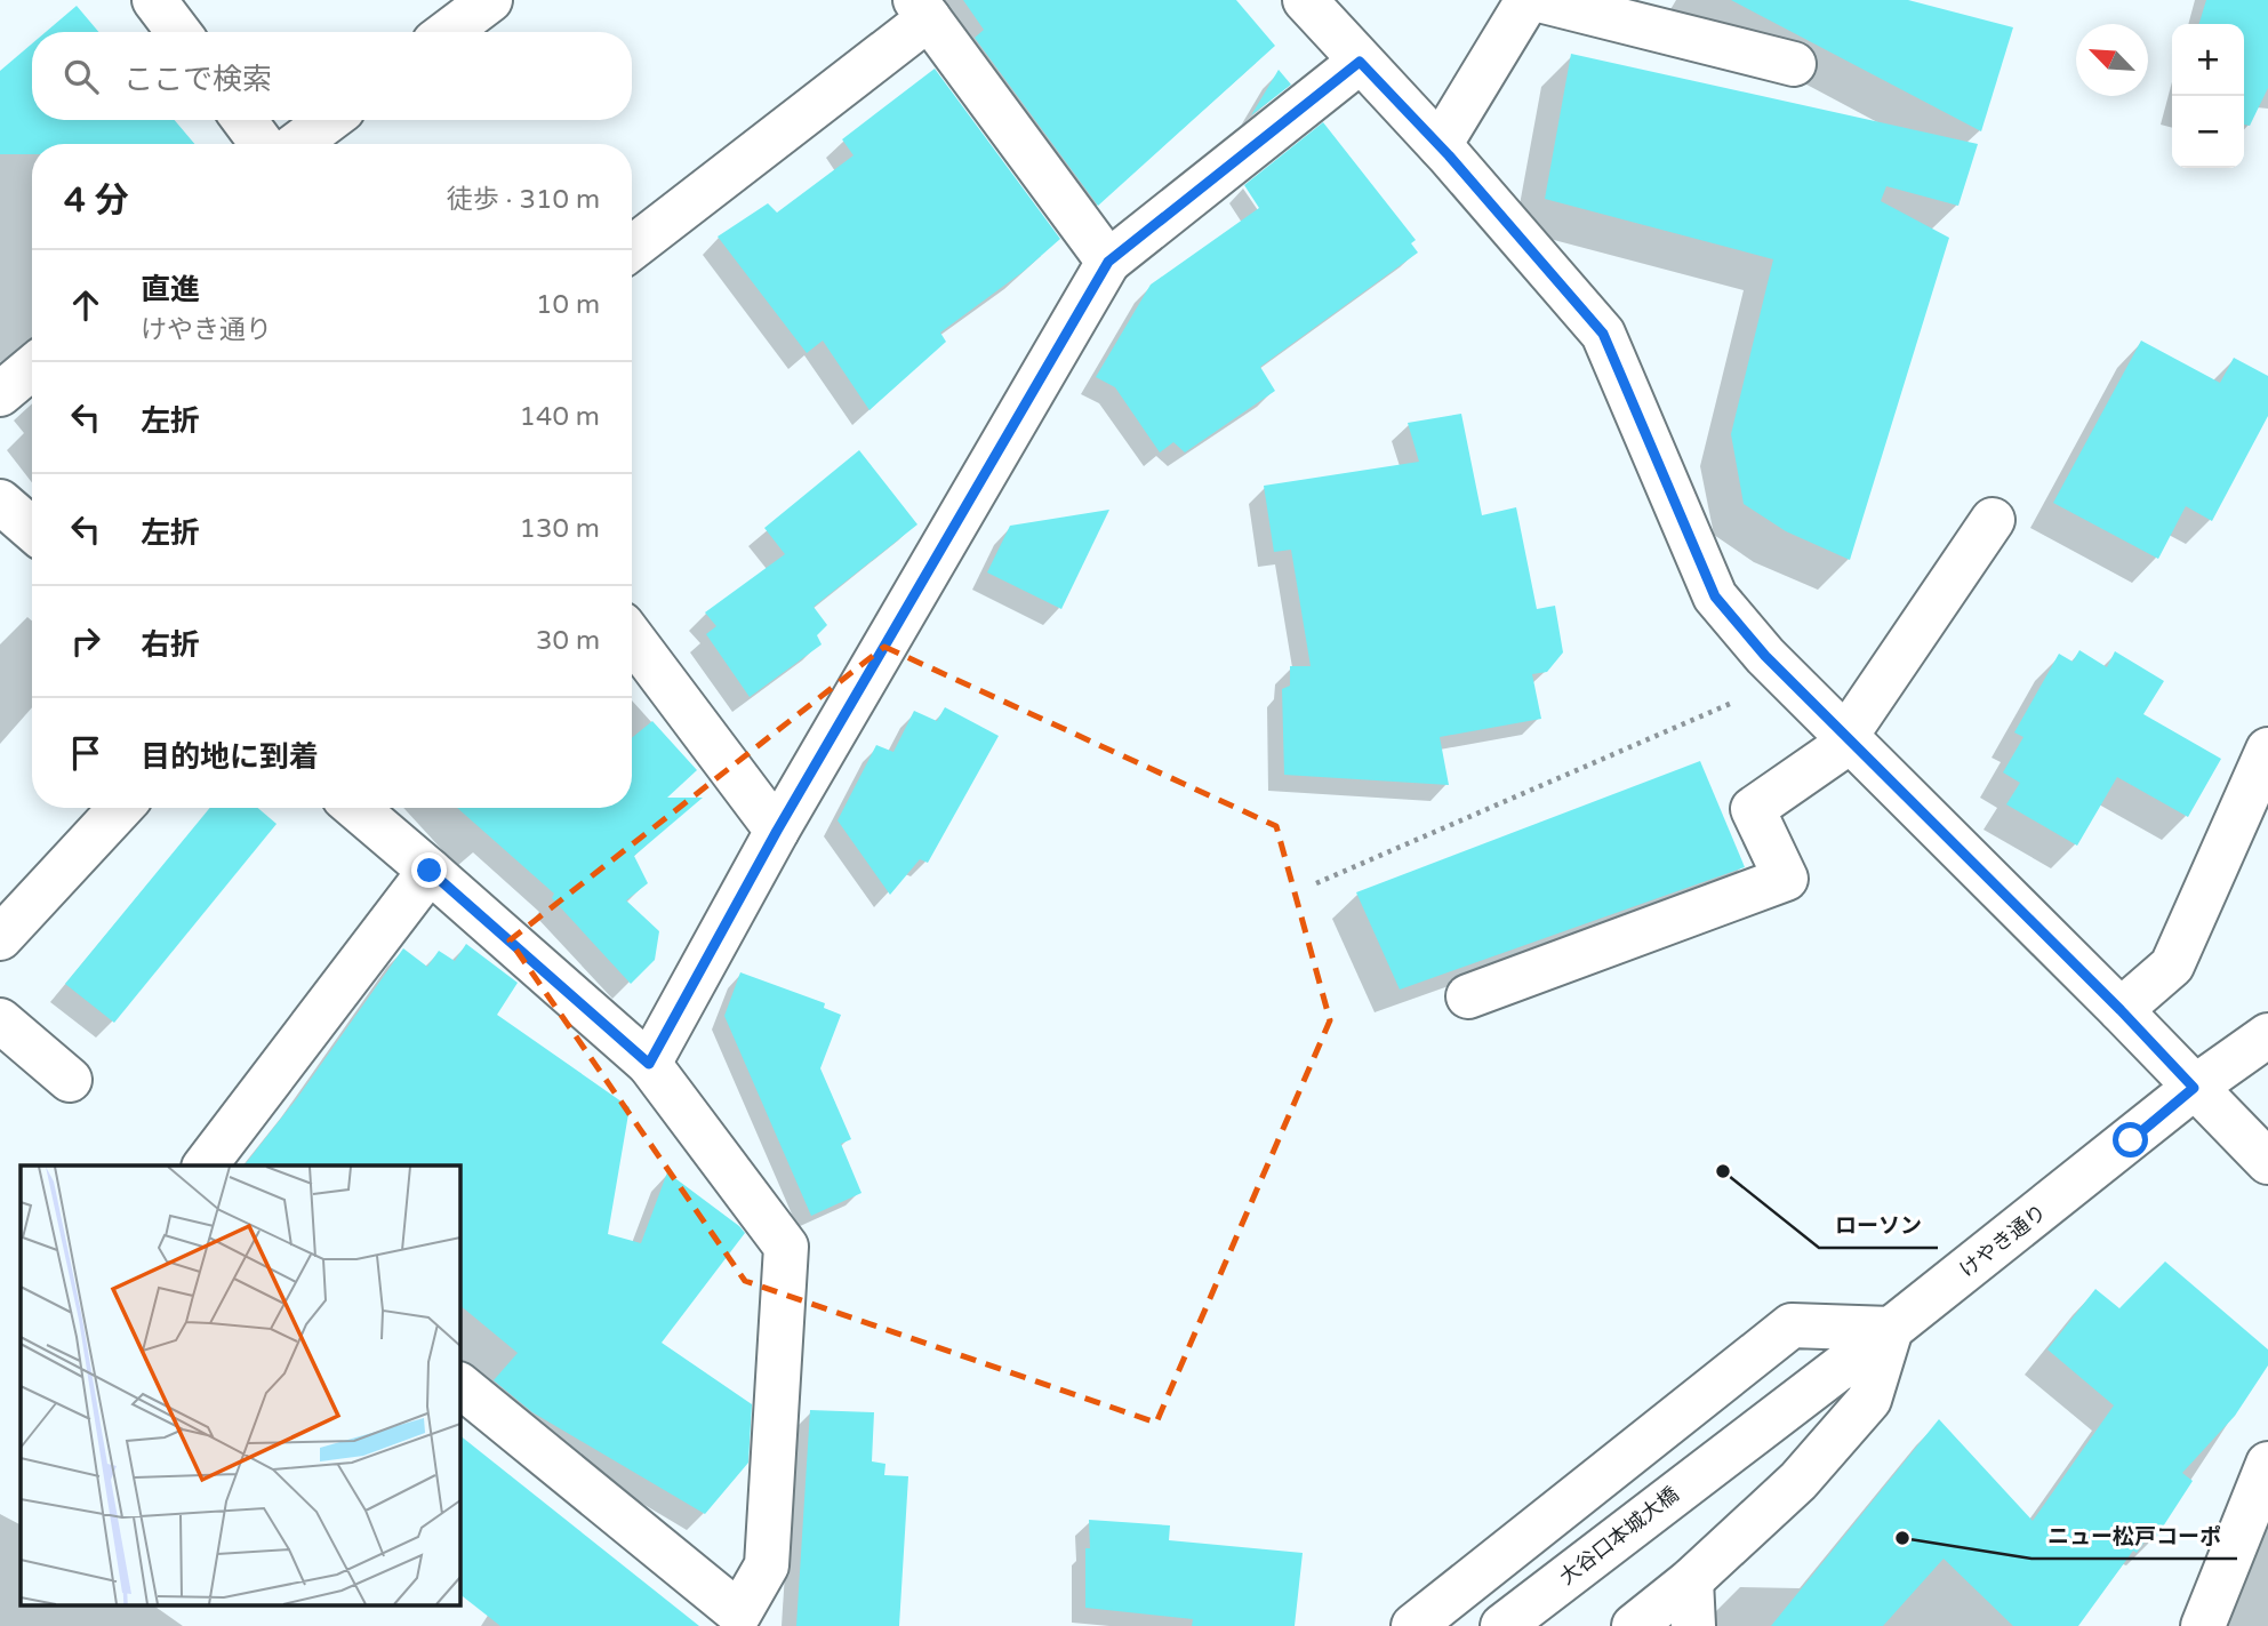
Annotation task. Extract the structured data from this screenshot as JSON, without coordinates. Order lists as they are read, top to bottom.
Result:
{
  "streets": {
    "street": ["けやき通り", "大谷口本城大橋"]
  },
  "crossings": [
    ["けやき通り", "大谷口本城大橋"]
  ],
  "places": ["ローソン", "ニュー松戸コーポ"],
  "north": "top left",
  "page": {
    "map_buttons": ["+", "−"],
    "search": "ここで検索",
    "heading": ["4 分", "徒歩 · 310 m"],
    "list": [
      ["直進", "けやき通り", "10 m"],
      ["左折", "140 m"],
      ["左折", "130 m"],
      ["右折", "30 m"],
      "目的地に到着"
    ]
  }
}
